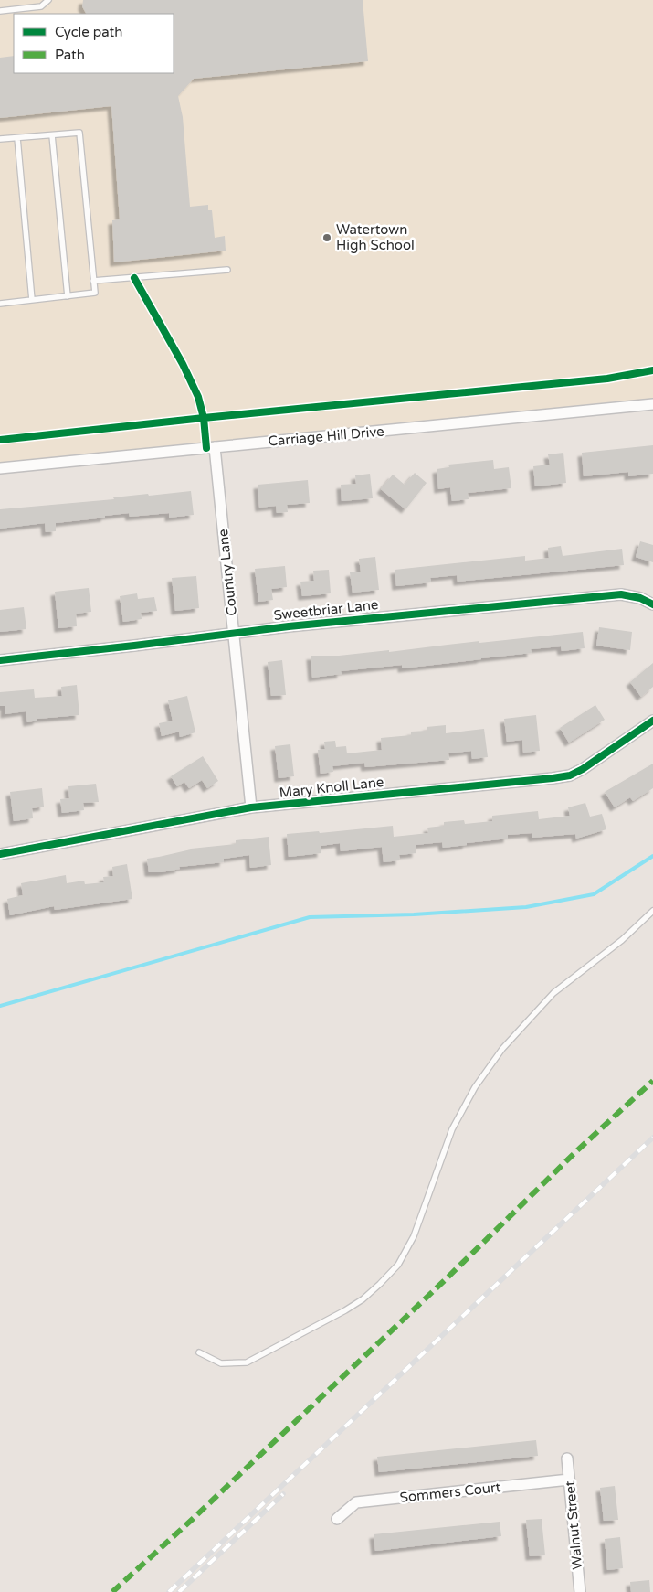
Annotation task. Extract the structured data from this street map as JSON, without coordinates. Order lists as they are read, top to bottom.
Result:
{
  "streets": {
    "street": [
      "Carriage Hill Drive",
      "Country Lane",
      "Sweetbriar Lane",
      "Mary Knoll Lane",
      "Sommers Court",
      "Walnut Street"
    ]
  },
  "crossings": [
    ["Carriage Hill Drive", "Country Lane"],
    ["Country Lane", "Sweetbriar Lane"],
    ["Country Lane", "Mary Knoll Lane"],
    ["Sommers Court", "Walnut Street"]
  ],
  "places": ["Watertown High School"],
  "legend": ["Cycle path", "Path"]
}
